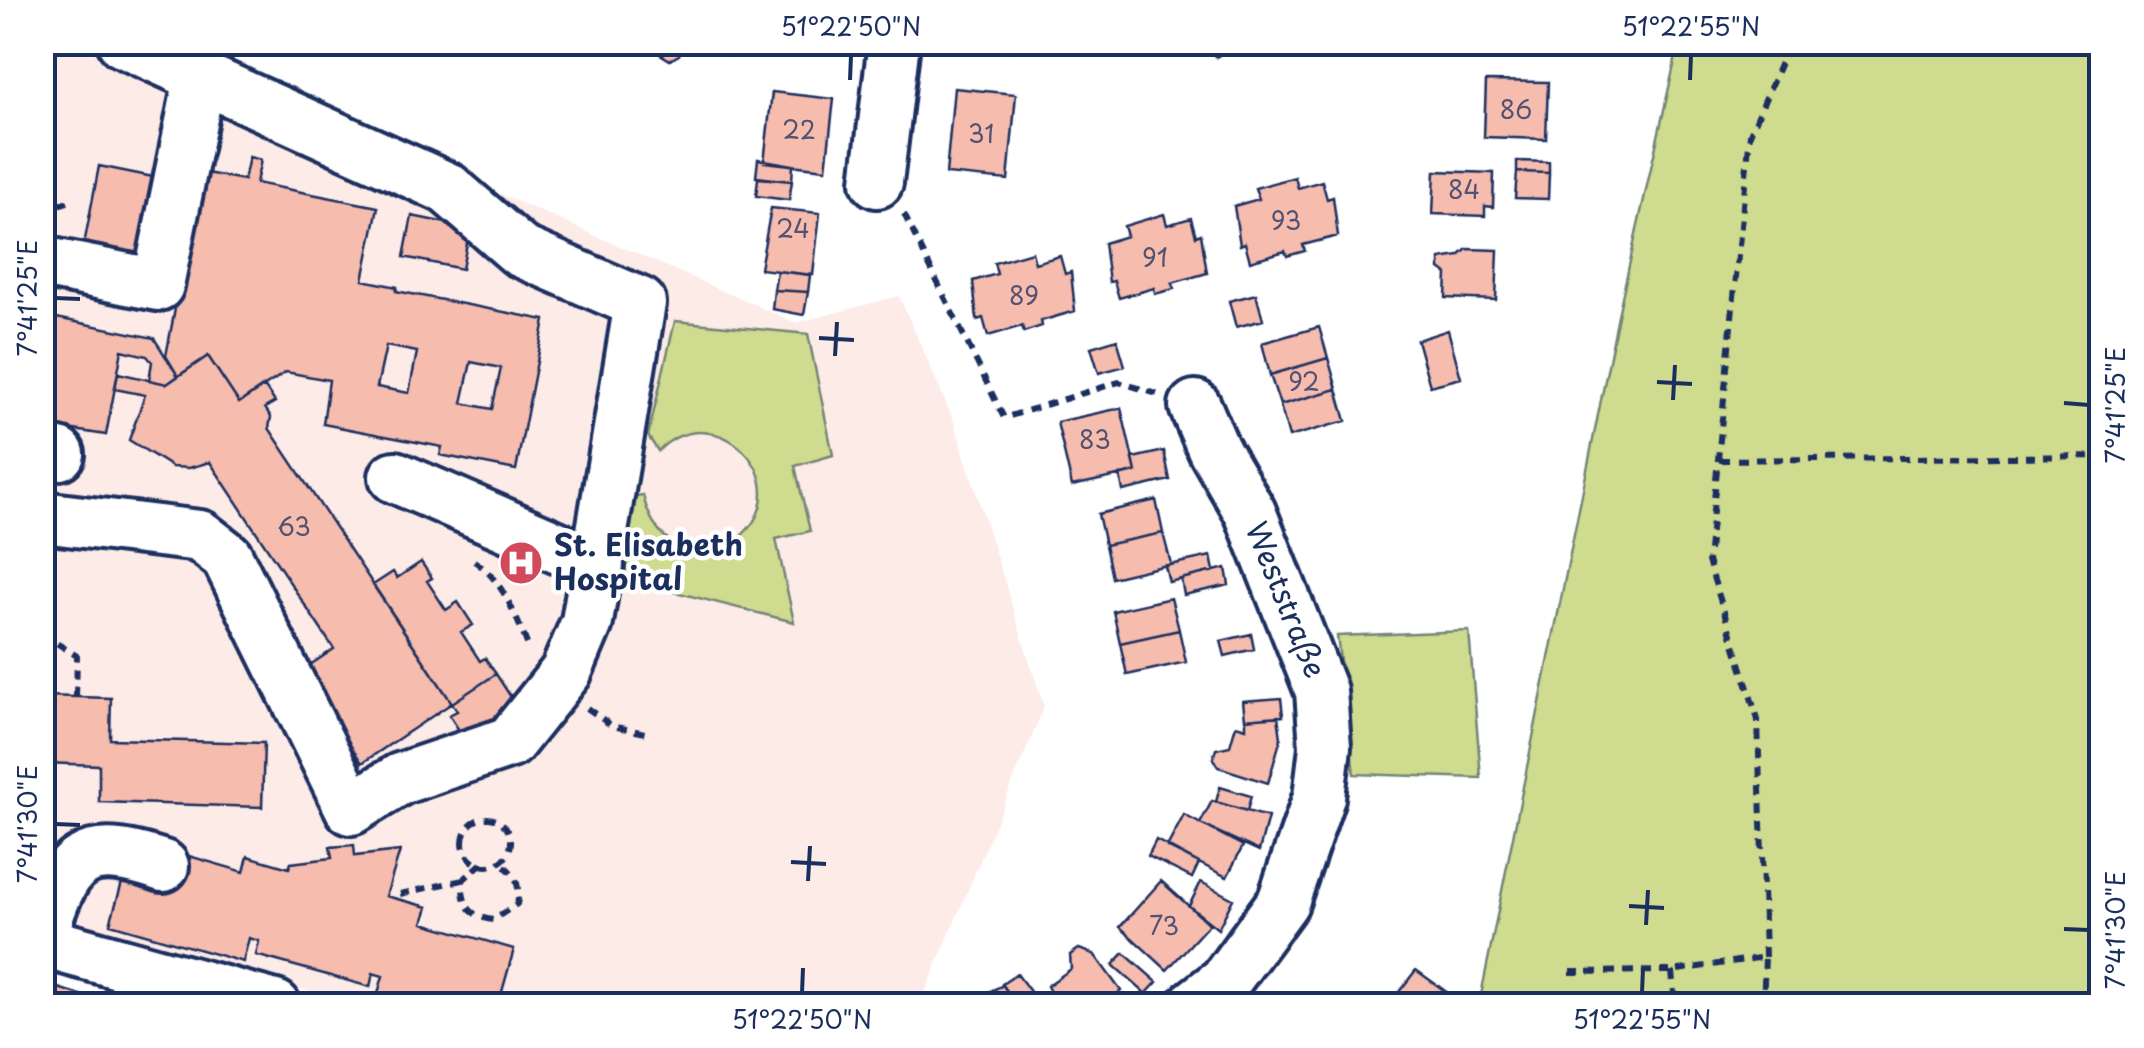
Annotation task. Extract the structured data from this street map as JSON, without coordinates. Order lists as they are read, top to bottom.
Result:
{
  "streets": {
    "street": ["Weststraße"]
  },
  "places": {
    "hospital": ["St. Elisabeth Hospital"]
  },
  "house_numbers": [
    "86",
    "22",
    "31",
    "84",
    "93",
    "24",
    "91",
    "89",
    "92",
    "83",
    "63",
    "73"
  ],
  "coordinates": [
    "51°22'50\"N",
    "51°22'55\"N",
    "7°41'25\"E",
    "7°41'30\"E"
  ]
}
